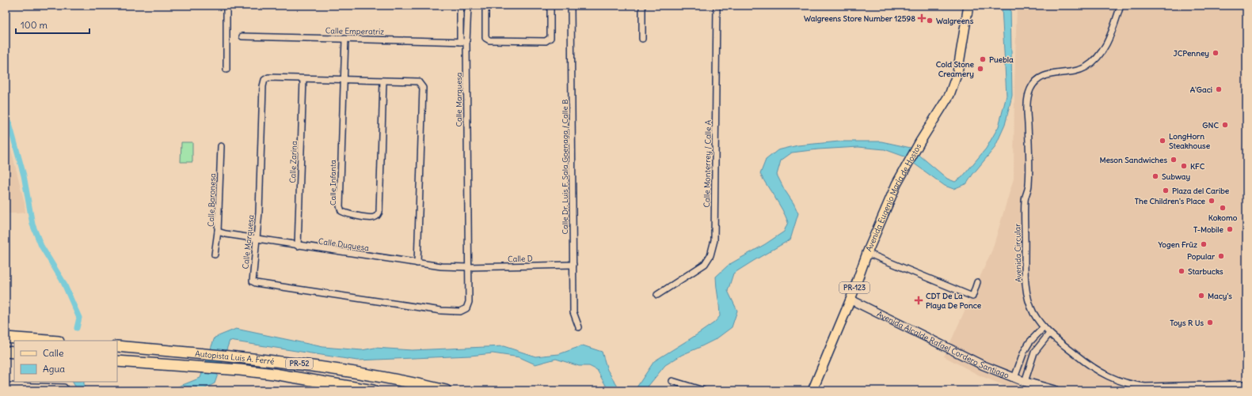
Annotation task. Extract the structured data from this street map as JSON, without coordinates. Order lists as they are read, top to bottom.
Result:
{
  "streets": {
    "highway": ["Autopista Luis A. Ferré", "PR-52"],
    "main road": ["Avenida Eugenio María de Hostos", "PR-123"],
    "street": [
      "Calle Emperatriz",
      "Calle Marquesa",
      "Calle Zarina",
      "Calle Monterrey / Calle A",
      "Calle Dr. Luis F. Sala Goenaga / Calle B",
      "Calle Infanta",
      "Calle Baronesa",
      "Calle Duquesa",
      "Avenida Circular",
      "Calle D",
      "Avenida Alcalde Rafael Cordero Santiago"
    ]
  },
  "crossings": [
    ["Calle Emperatriz", "Calle Marquesa"],
    ["Calle Emperatriz", "Calle Infanta"],
    ["Calle Marquesa", "Calle Zarina"],
    ["Calle Marquesa", "Calle Infanta"],
    ["Calle Marquesa", "Calle Duquesa"],
    ["Calle Marquesa", "Calle D"],
    ["Calle Zarina", "Calle Duquesa"],
    ["Calle Dr. Luis F. Sala Goenaga / Calle B", "Calle D"],
    ["Avenida Eugenio María de Hostos", "Avenida Alcalde Rafael Cordero Santiago"],
    ["Calle Baronesa", "Calle Duquesa"],
    ["Calle Duquesa", "Calle D"]
  ],
  "places": {
    "health": ["Walgreens Store Number 12598", "CDT De La Playa De Ponce"],
    "other": [
      "Walgreens",
      "JCPenney",
      "Puebla",
      "Cold Stone Creamery",
      "A'Gaci",
      "GNC",
      "LongHorn Steakhouse",
      "Meson Sandwiches",
      "KFC",
      "Subway",
      "Plaza del Caribe",
      "The Children's Place",
      "Kokomo",
      "T-Mobile",
      "Yogen Früz",
      "Popular",
      "Starbucks",
      "Macy's",
      "Toys R Us"
    ]
  },
  "legend": ["Calle", "Agua"],
  "scale_bar": "100 m"
}
